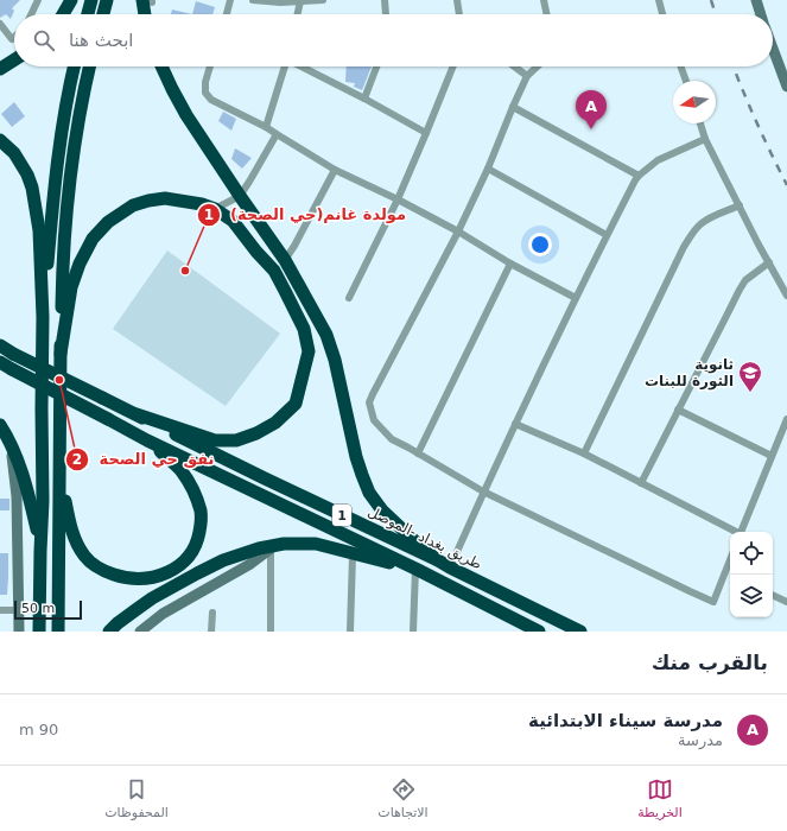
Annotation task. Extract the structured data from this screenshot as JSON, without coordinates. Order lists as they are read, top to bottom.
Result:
{
  "streets": {
    "highway": ["1", "طريق بغداد -الموصل"]
  },
  "places": {
    "other": ["مولدة غانم(حي الصحة)", "نفق حي الصحة"],
    "school or university": ["ثانوية الثورة للبنات"]
  },
  "scale_bar": "50 m",
  "north": "left",
  "page": {
    "search": "ابحث هنا",
    "pins": "A",
    "scale": "50 m",
    "heading": "بالقرب منك",
    "list": [
      {
        "mark": "A",
        "name": "مدرسة سيناء الابتدائية",
        "note": "مدرسة",
        "value": "90 m"
      }
    ],
    "nav": ["الخريطة", "الاتجاهات", "المحفوظات"]
  }
}
